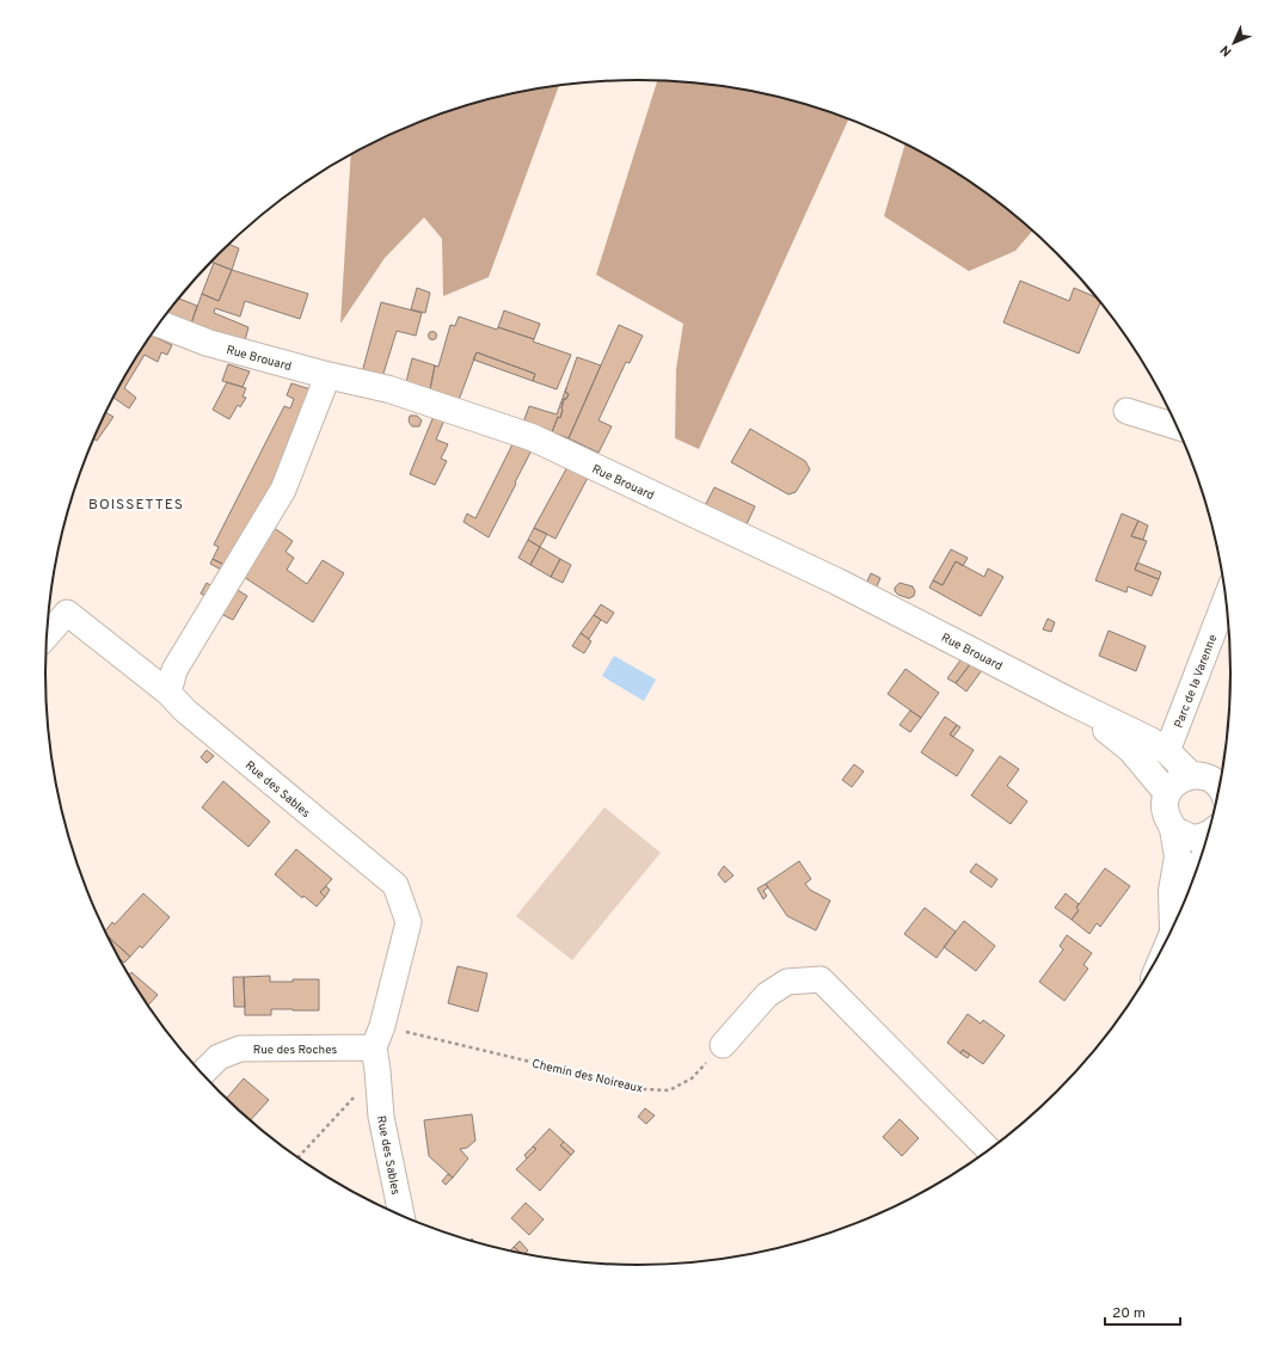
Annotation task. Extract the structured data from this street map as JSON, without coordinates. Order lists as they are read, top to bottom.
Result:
{
  "streets": {
    "street": [
      "Rue Brouard",
      "Parc de la Varenne",
      "Rue des Sables",
      "Rue des Roches"
    ],
    "path": ["Chemin des Noireaux"]
  },
  "crossings": [
    ["Rue Brouard", "Parc de la Varenne"],
    ["Rue des Sables", "Rue des Roches"],
    ["Rue des Sables", "Chemin des Noireaux"],
    ["Rue des Roches", "Chemin des Noireaux"]
  ],
  "districts": ["BOISSETTES"],
  "scale_bar": "20 m",
  "north": "bottom left"
}
